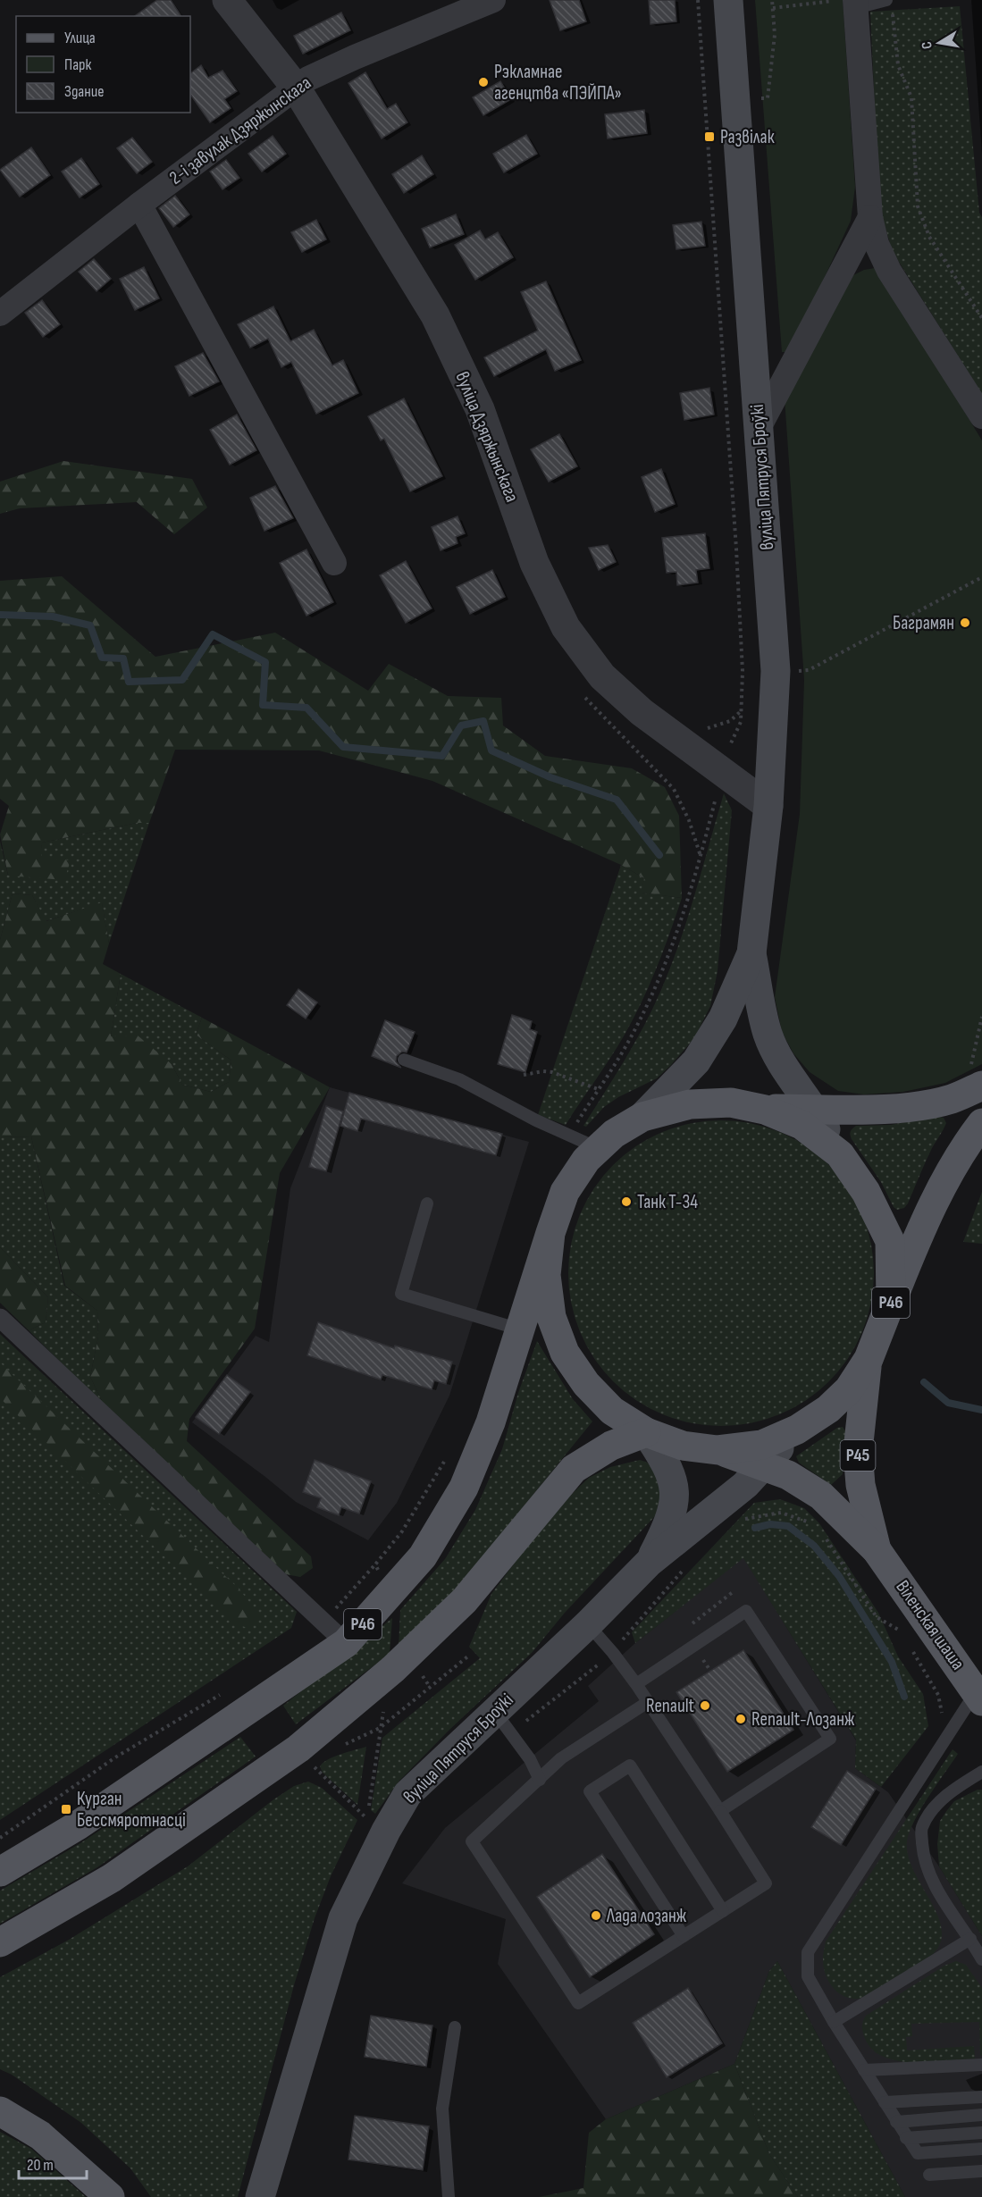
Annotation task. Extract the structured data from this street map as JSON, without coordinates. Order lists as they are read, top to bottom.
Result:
{
  "streets": {
    "main road": [
      "вуліца Пятруся Броўкі",
      "Р46",
      "Р45",
      "Віленская шаша"
    ],
    "street": ["2-і завулак Дзяржынскага", "вуліца Дзяржынскага"]
  },
  "crossings": [
    ["2-і завулак Дзяржынскага", "вуліца Дзяржынскага"],
    ["вуліца Дзяржынскага", "вуліца Пятруся Броўкі"],
    ["вуліца Пятруся Броўкі", "Р46"],
    ["вуліца Пятруся Броўкі", "Р45"],
    ["Р46", "Р45"],
    ["Р45", "Віленская шаша"]
  ],
  "places": {
    "other": [
      "Рэкламнае агенцтва «ПЭЙПА»",
      "Баграмян",
      "Танк Т-34",
      "Renault",
      "Renault-Лозанж",
      "Лада лозанж"
    ],
    "transit": ["Развілак", "Курган Бессмяротнасці"]
  },
  "legend": ["Улица", "Парк", "Здание"],
  "scale_bar": "20 m",
  "north": "left"
}
